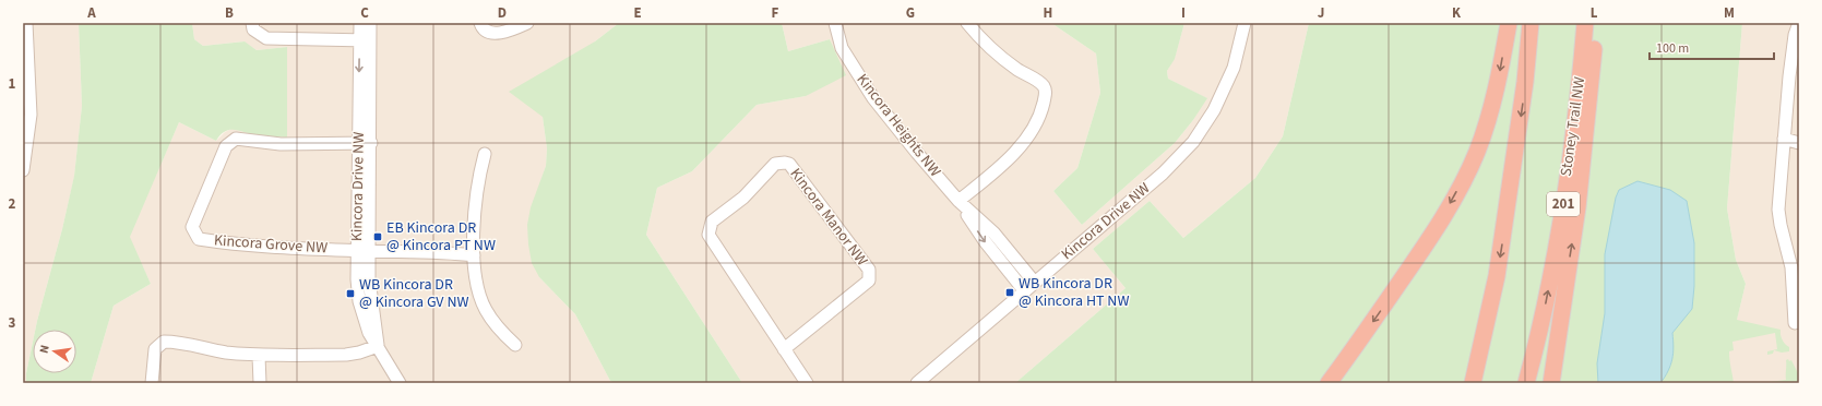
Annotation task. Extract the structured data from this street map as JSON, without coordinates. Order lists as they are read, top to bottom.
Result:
{
  "streets": {
    "highway": ["Stoney Trail NW", "201"],
    "street": [
      "Kincora Heights NW",
      "Kincora Drive NW",
      "Kincora Manor NW",
      "Kincora Grove NW"
    ]
  },
  "crossings": [
    ["Kincora Heights NW", "Kincora Drive NW"],
    ["Kincora Drive NW", "Kincora Grove NW"]
  ],
  "places": {
    "transit": ["EB Kincora DR @ Kincora PT NW", "WB Kincora DR @ Kincora HT NW", "WB Kincora DR @ Kincora GV NW"]
  },
  "scale_bar": "100 m",
  "north": "left",
  "grid": {
    "columns": [
      "A",
      "B",
      "C",
      "D",
      "E",
      "F",
      "G",
      "H",
      "I",
      "J",
      "K",
      "L",
      "M"
    ],
    "rows": ["1", "2", "3"]
  }
}
